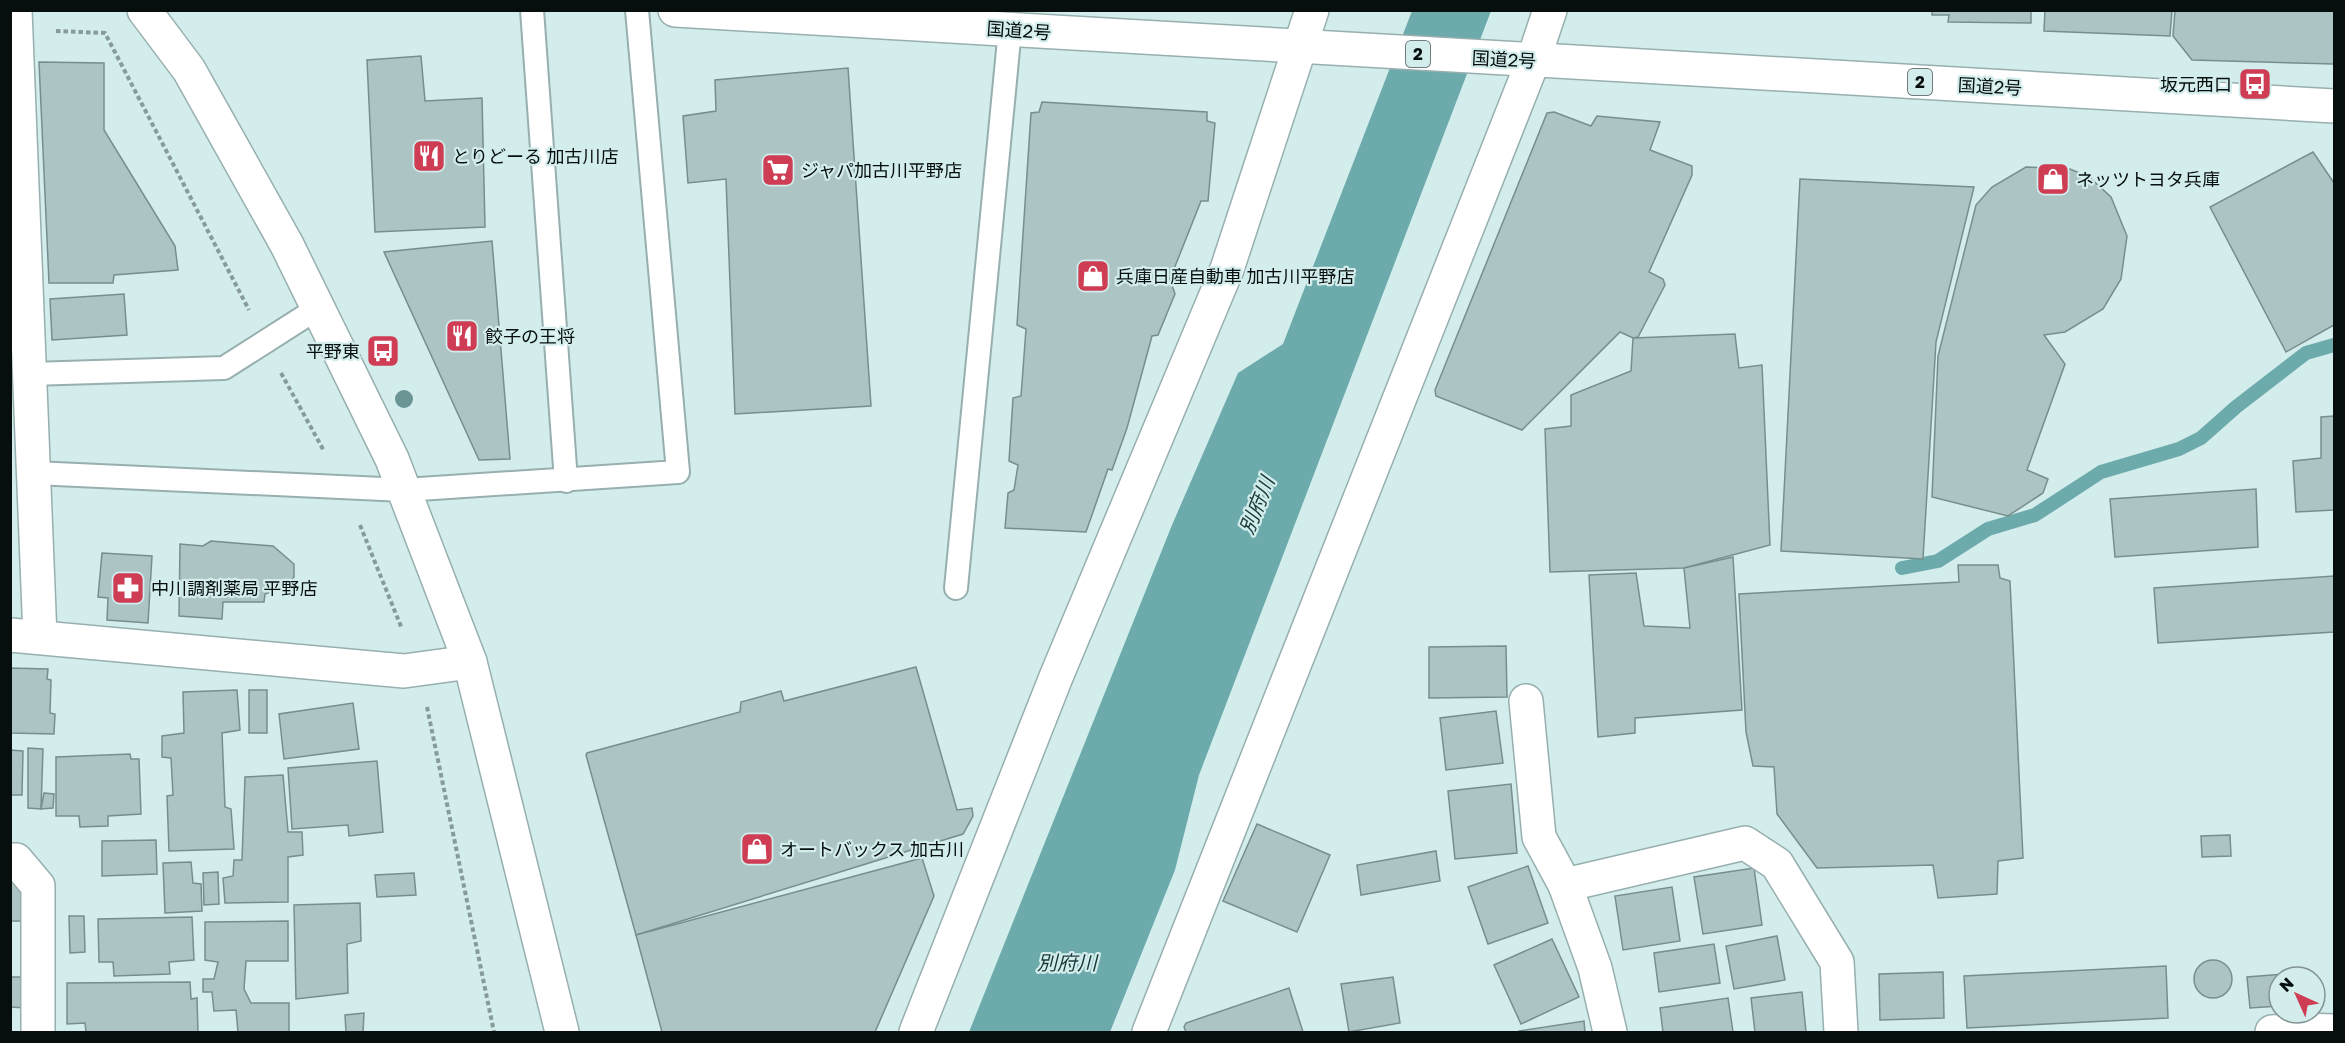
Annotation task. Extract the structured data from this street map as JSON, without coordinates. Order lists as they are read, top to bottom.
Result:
{
  "streets": {
    "main road": ["国道2号", "2"]
  },
  "water": ["別府川"],
  "places": {
    "bus stop": ["坂元西口", "平野東"],
    "restaurant": ["とりどーる 加古川店", "餃子の王将"],
    "supermarket": ["ジャパ加古川平野店"],
    "shop": ["ネッツトヨタ兵庫", "兵庫日産自動車 加古川平野店", "オートバックス 加古川"],
    "pharmacy": ["中川調剤薬局 平野店"]
  },
  "north": "top left"
}
